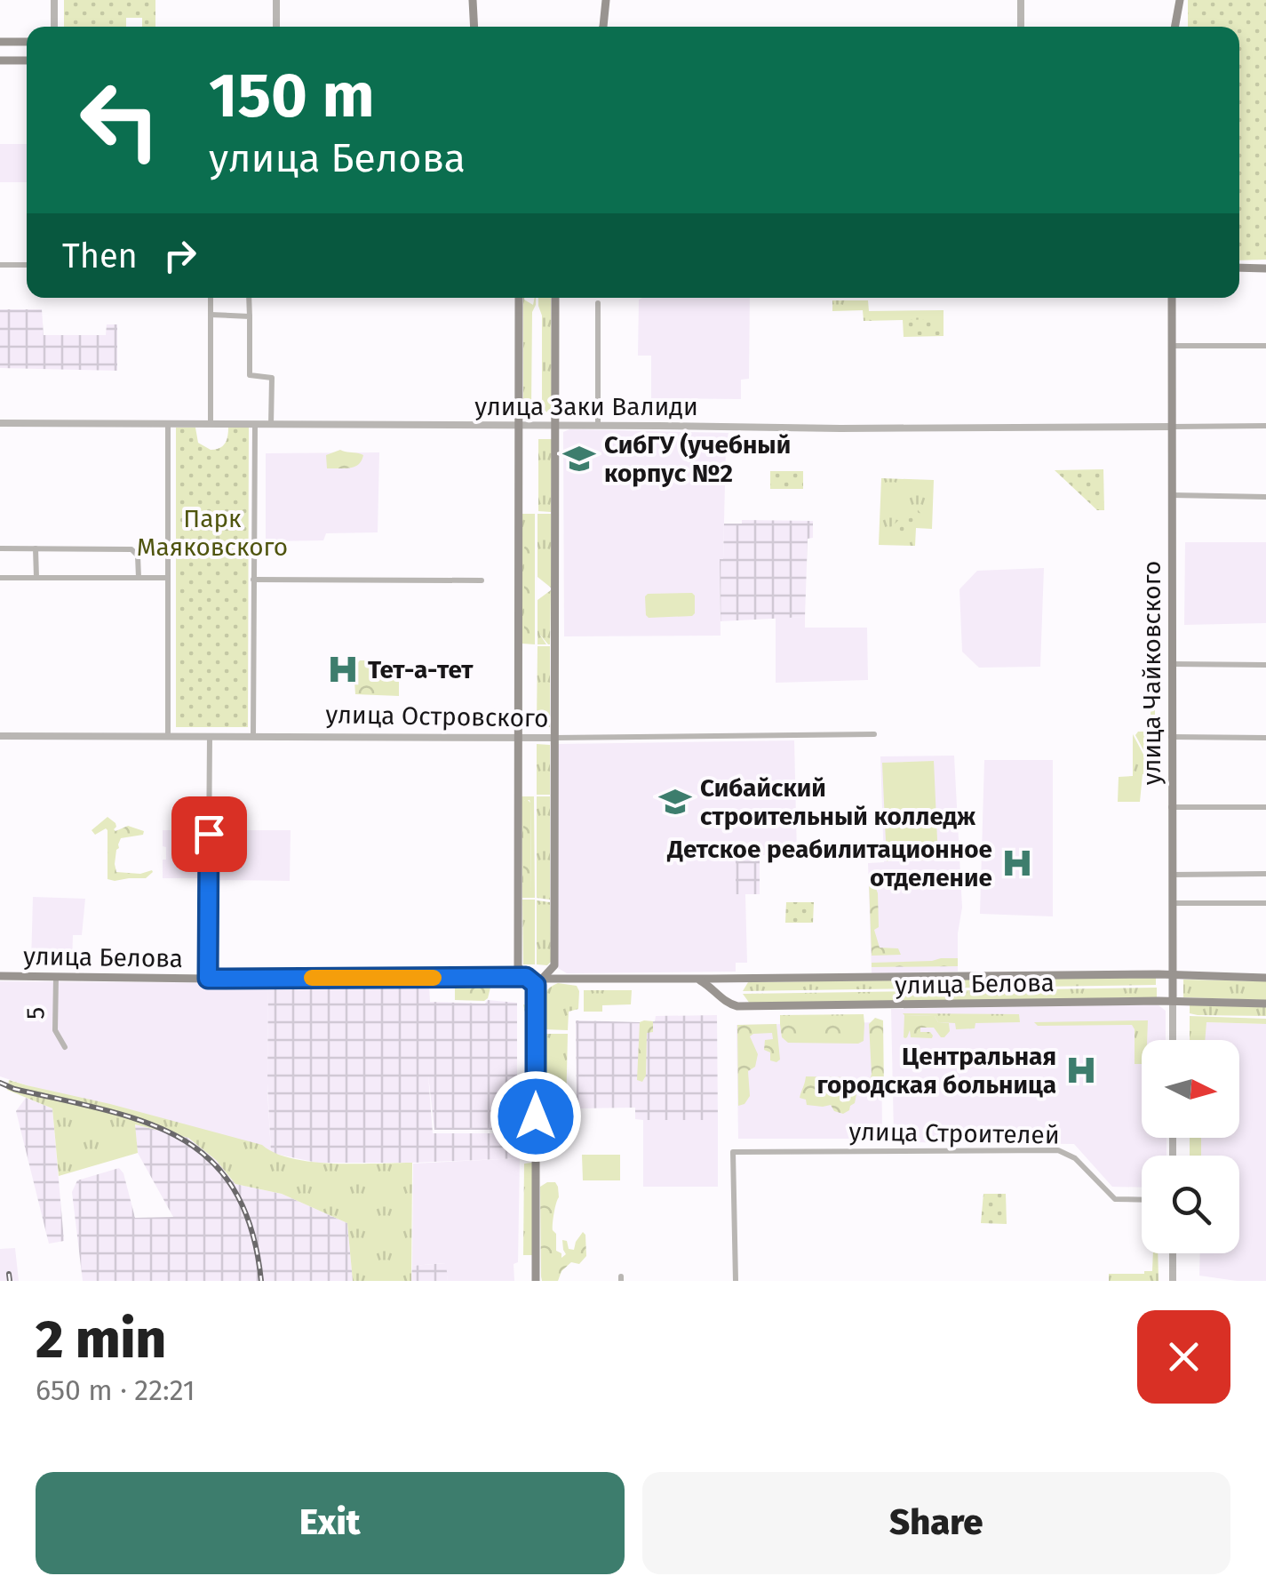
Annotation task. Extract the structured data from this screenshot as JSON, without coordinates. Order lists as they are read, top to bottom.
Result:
{
  "streets": {
    "main road": ["улица Чайковского", "улица Белова"],
    "street": [
      "улица Заки Валиди",
      "улица Островского",
      "5",
      "улица Строителей"
    ]
  },
  "crossings": [
    ["улица Заки Валиди", "улица Чайковского"],
    ["улица Чайковского", "улица Белова"],
    ["улица Белова", "5"]
  ],
  "parks": ["Парк Маяковского"],
  "places": {
    "school or university": ["СибГУ (учебный корпус №2", "Сибайский строительный колледж"],
    "hospital": ["Тет-а-тет", "Детское реабилитационное отделение", "Центральная городская больница"]
  },
  "north": "right",
  "page": {
    "turn": ["150 m", "улица Белова"],
    "then": "Then",
    "heading": ["2 min", "650 m · 22:21"],
    "buttons": ["Exit", "Share"]
  }
}
